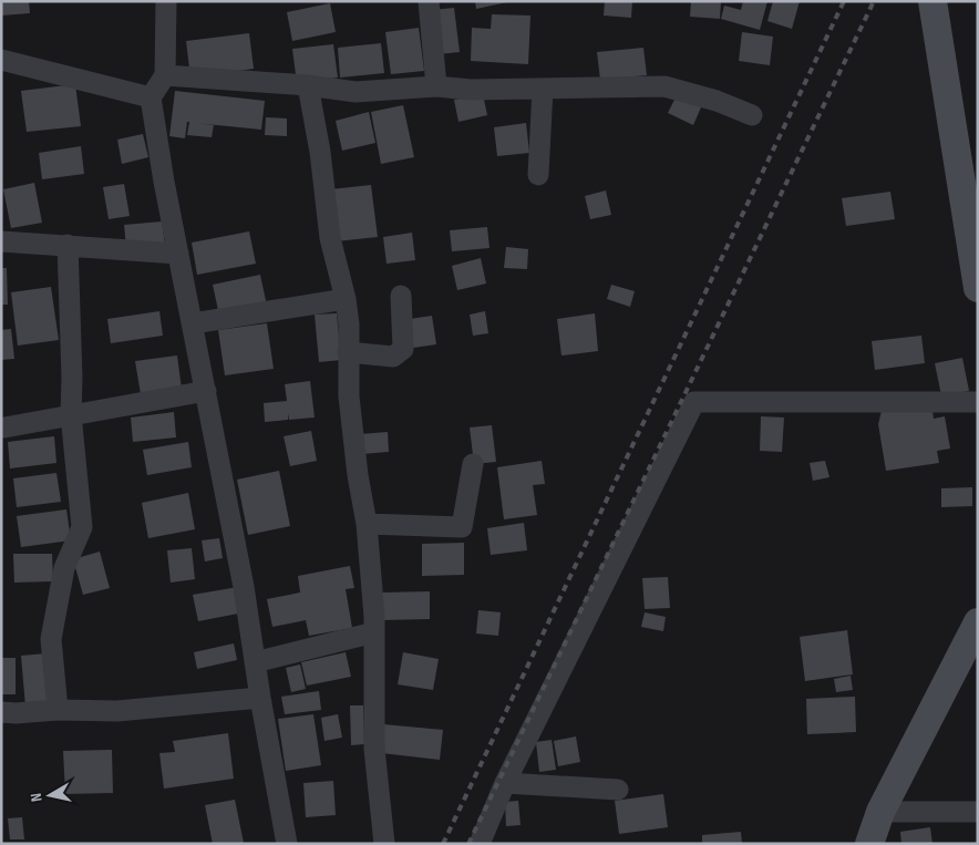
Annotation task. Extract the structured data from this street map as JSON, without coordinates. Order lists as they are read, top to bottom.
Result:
{
  "north": "left"
}
